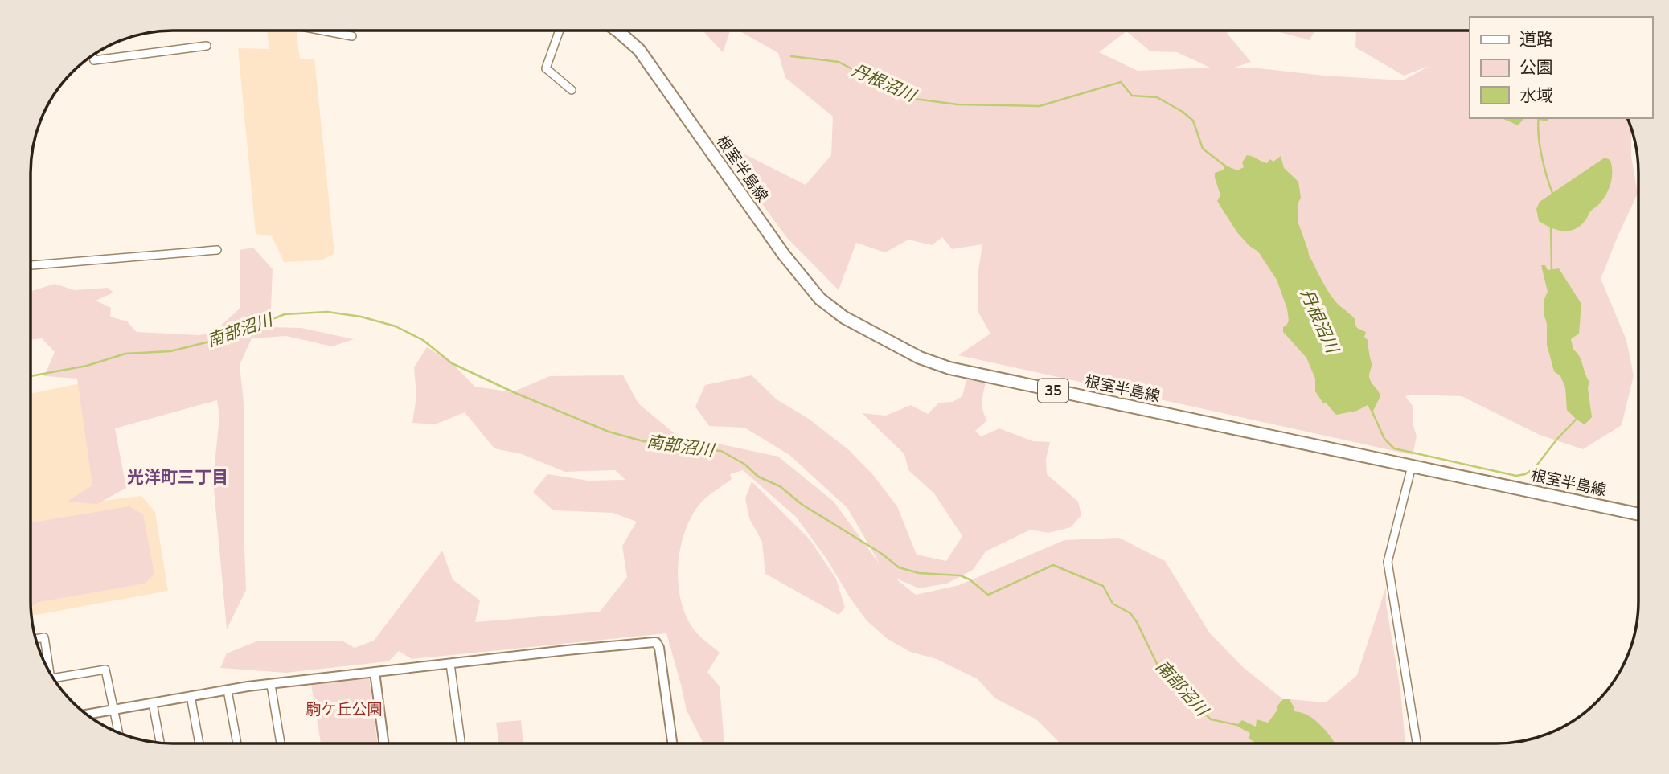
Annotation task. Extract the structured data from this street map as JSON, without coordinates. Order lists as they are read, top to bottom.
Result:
{
  "streets": {
    "main road": ["根室半島線", "35"]
  },
  "districts": ["光洋町三丁目"],
  "water": ["丹根沼川", "南部沼川"],
  "parks": ["駒ケ丘公園"],
  "legend": ["道路", "公園", "水域"]
}
